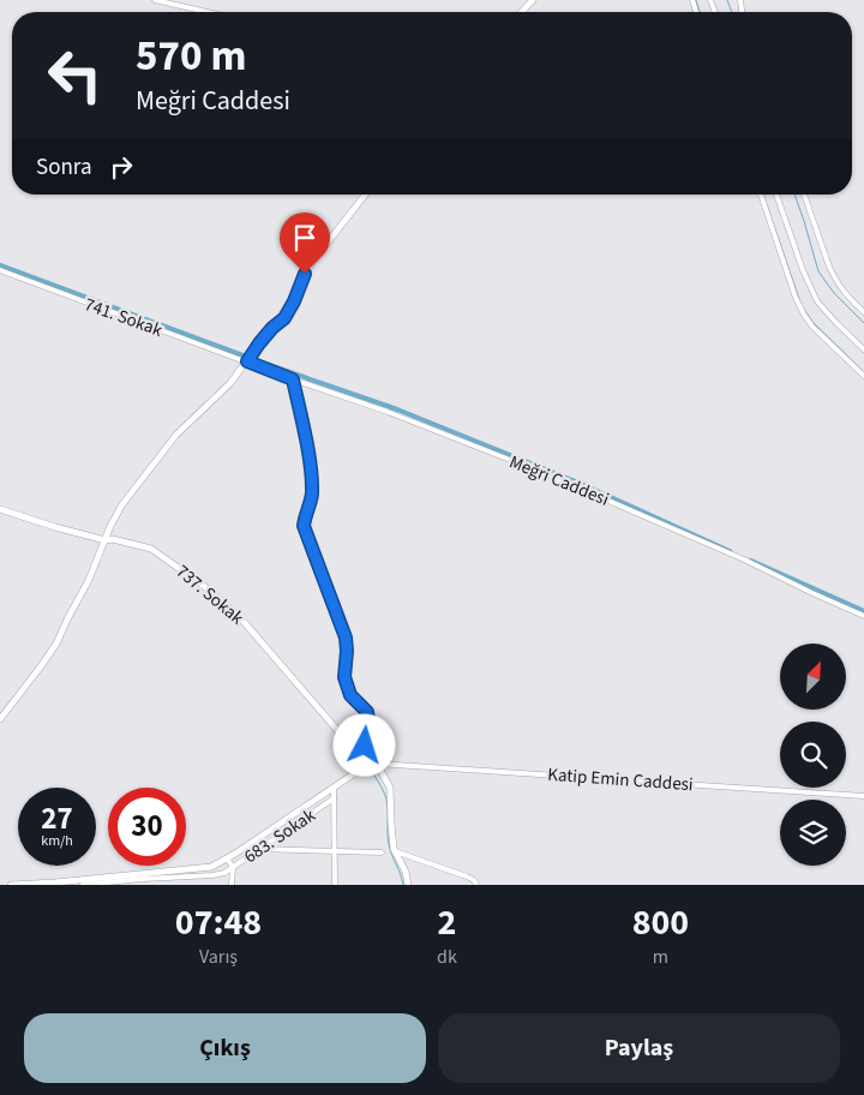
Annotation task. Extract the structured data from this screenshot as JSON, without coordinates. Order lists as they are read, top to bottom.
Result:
{
  "streets": {
    "street": [
      "741. Sokak",
      "Meğri Caddesi",
      "737. Sokak",
      "Katip Emin Caddesi",
      "683. Sokak"
    ]
  },
  "crossings": [
    ["741. Sokak", "Meğri Caddesi"],
    ["737. Sokak", "Katip Emin Caddesi"]
  ],
  "north": "top right",
  "page": {
    "turn": ["570 m", "Meğri Caddesi"],
    "then": "Sonra",
    "speed": "27 km/h",
    "limit": "30",
    "eta": [
      "07:48",
      "Varış",
      "2",
      "dk",
      "800",
      "m"
    ],
    "buttons": ["Çıkış", "Paylaş"]
  }
}
